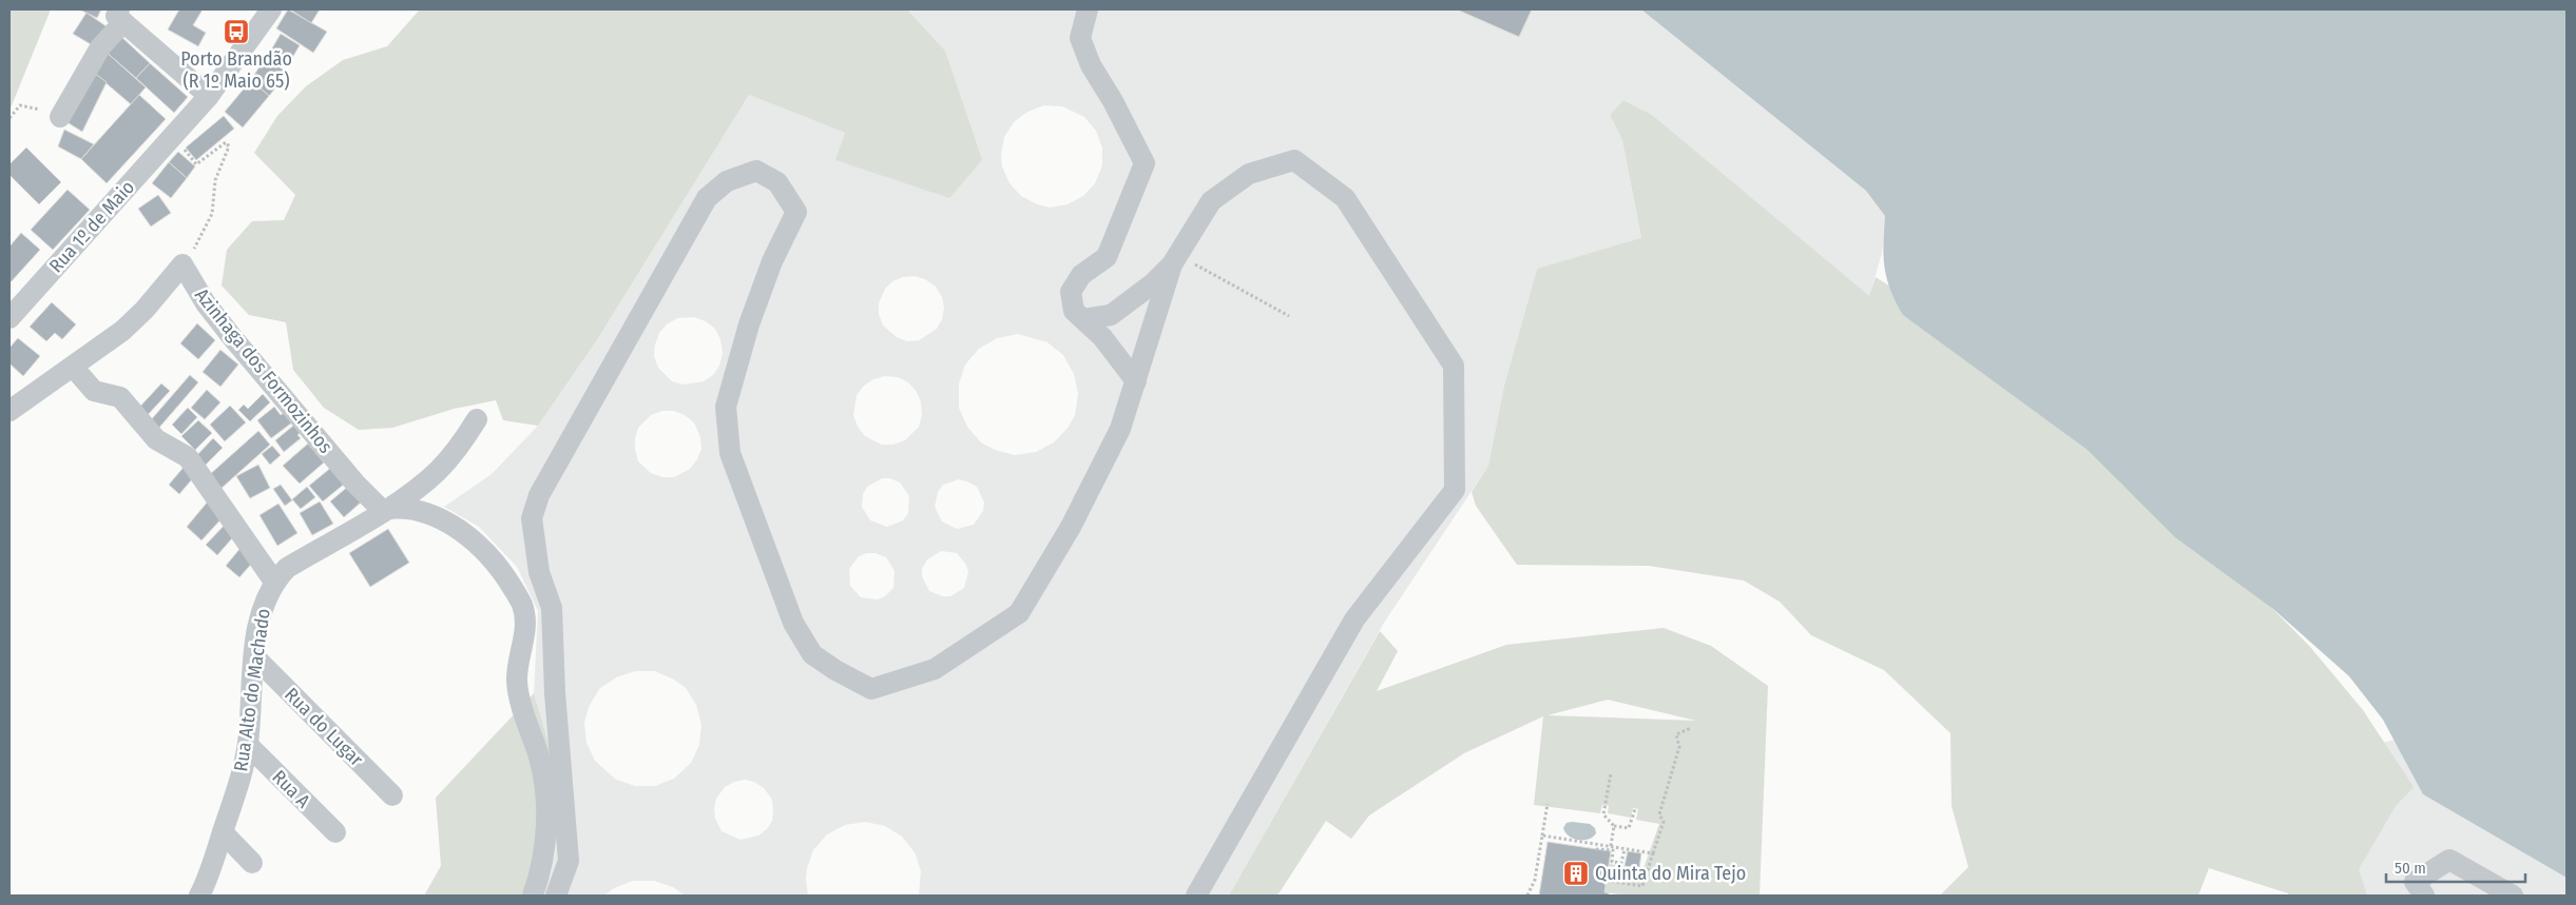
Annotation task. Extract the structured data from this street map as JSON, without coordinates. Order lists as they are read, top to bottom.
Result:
{
  "streets": {
    "street": [
      "Rua 1º de Maio",
      "Azinhaga dos Formozinhos",
      "Rua Alto do Machado",
      "Rua do Lugar",
      "Rua A"
    ]
  },
  "crossings": [
    ["Azinhaga dos Formozinhos", "Rua Alto do Machado"],
    ["Rua Alto do Machado", "Rua do Lugar"],
    ["Rua Alto do Machado", "Rua A"]
  ],
  "places": {
    "bus stop": ["Porto Brandão (R 1º Maio 65)"],
    "building": ["Quinta do Mira Tejo"]
  },
  "scale_bar": "50 m"
}
